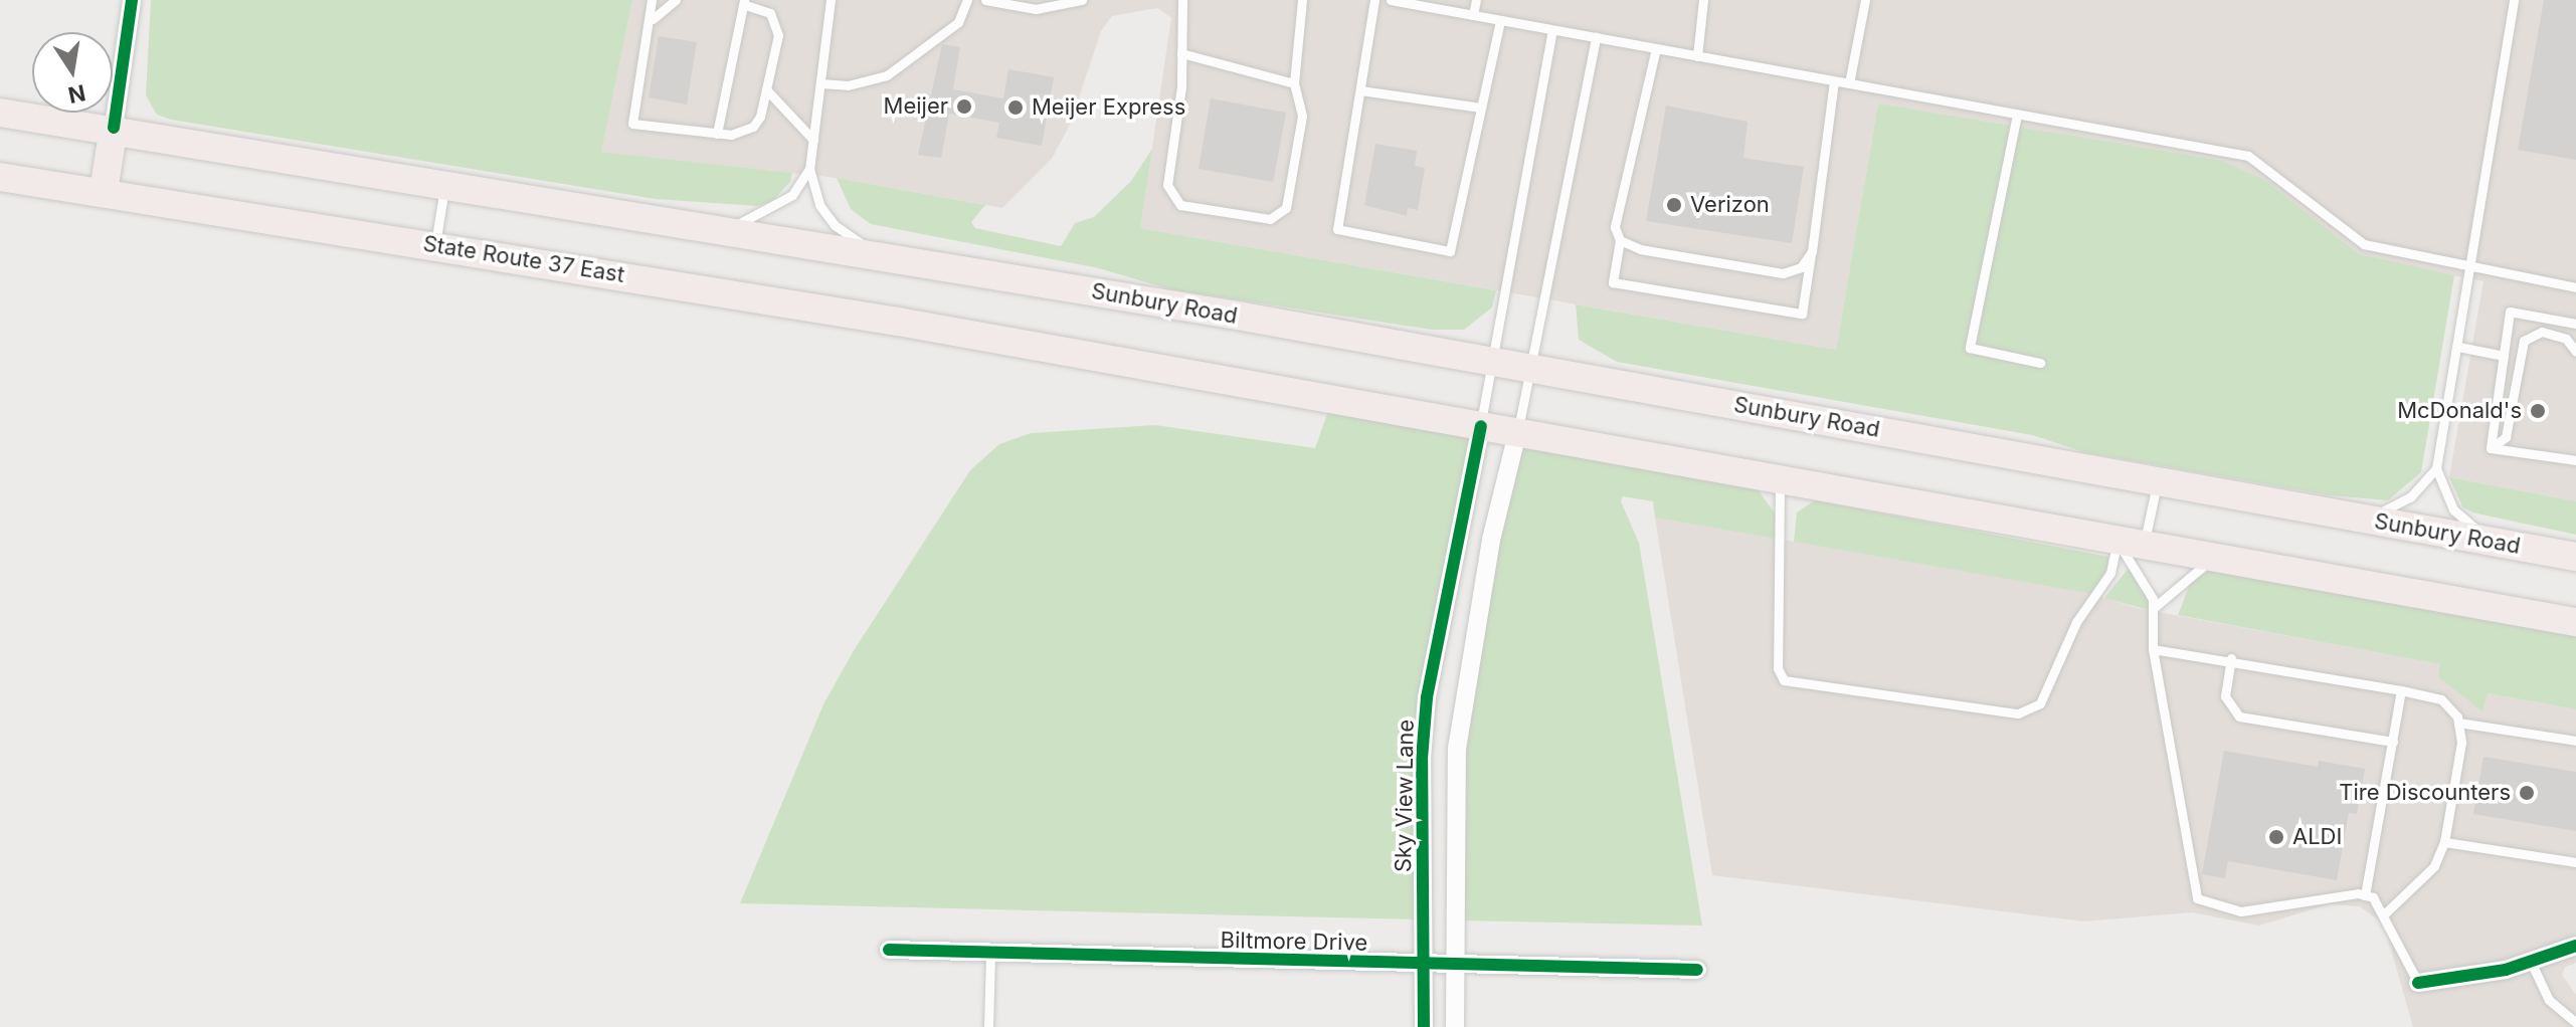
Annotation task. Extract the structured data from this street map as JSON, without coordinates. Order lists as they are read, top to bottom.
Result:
{
  "streets": {
    "highway": ["State Route 37 East", "Sunbury Road"],
    "street": ["Sky View Lane", "Biltmore Drive"]
  },
  "crossings": [
    ["State Route 37 East", "Sky View Lane"],
    ["Sky View Lane", "Biltmore Drive"]
  ],
  "places": [
    "Meijer",
    "Meijer Express",
    "Verizon",
    "McDonald's",
    "Tire Discounters",
    "ALDI"
  ],
  "north": "bottom"
}
